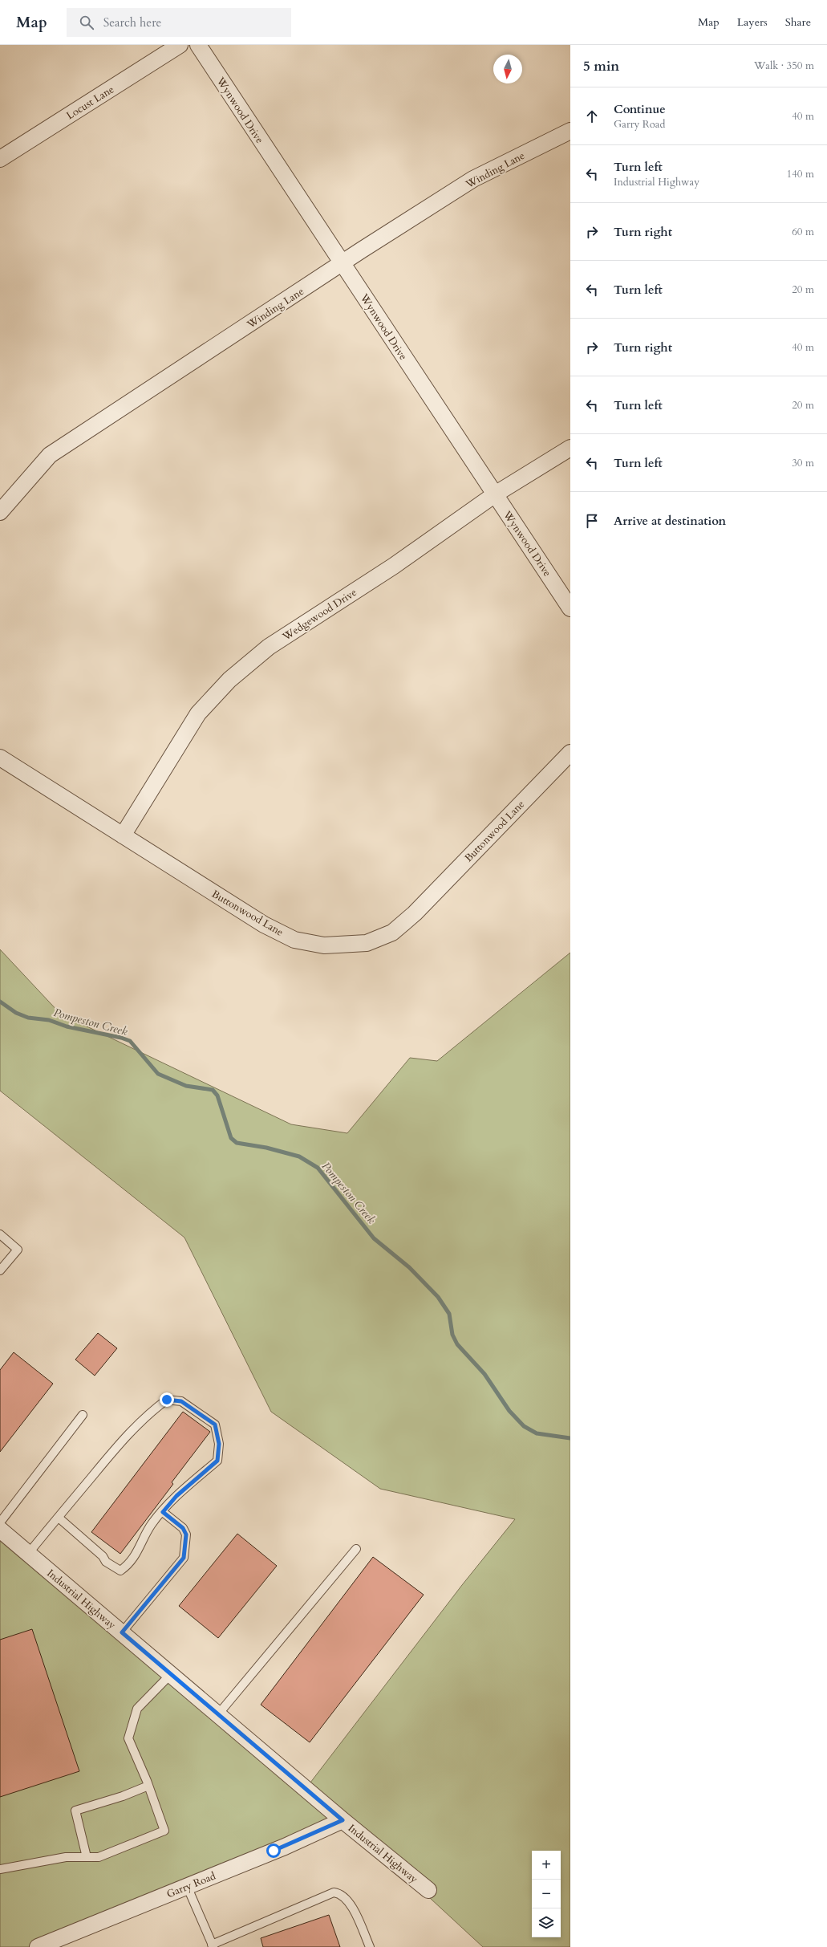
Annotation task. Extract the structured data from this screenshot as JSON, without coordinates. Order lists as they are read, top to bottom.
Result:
{
  "streets": {
    "street": [
      "Locust Lane",
      "Wynwood Drive",
      "Winding Lane",
      "Wedgewood Drive",
      "Buttonwood Lane",
      "Industrial Highway",
      "Garry Road"
    ]
  },
  "crossings": [
    ["Wynwood Drive", "Winding Lane"],
    ["Wynwood Drive", "Wedgewood Drive"],
    ["Wedgewood Drive", "Buttonwood Lane"],
    ["Industrial Highway", "Garry Road"]
  ],
  "water": ["Pompeston Creek"],
  "north": "bottom",
  "page": {
    "header": "Map",
    "search": "Search here",
    "nav": ["Map", "Layers", "Share"],
    "heading": ["5 min", "Walk · 350 m"],
    "list": [
      ["Continue", "Garry Road", "40 m"],
      ["Turn left", "Industrial Highway", "140 m"],
      ["Turn right", "60 m"],
      ["Turn left", "20 m"],
      ["Turn right", "40 m"],
      ["Turn left", "20 m"],
      ["Turn left", "30 m"],
      "Arrive at destination"
    ],
    "map_buttons": ["+", "−"]
  }
}
